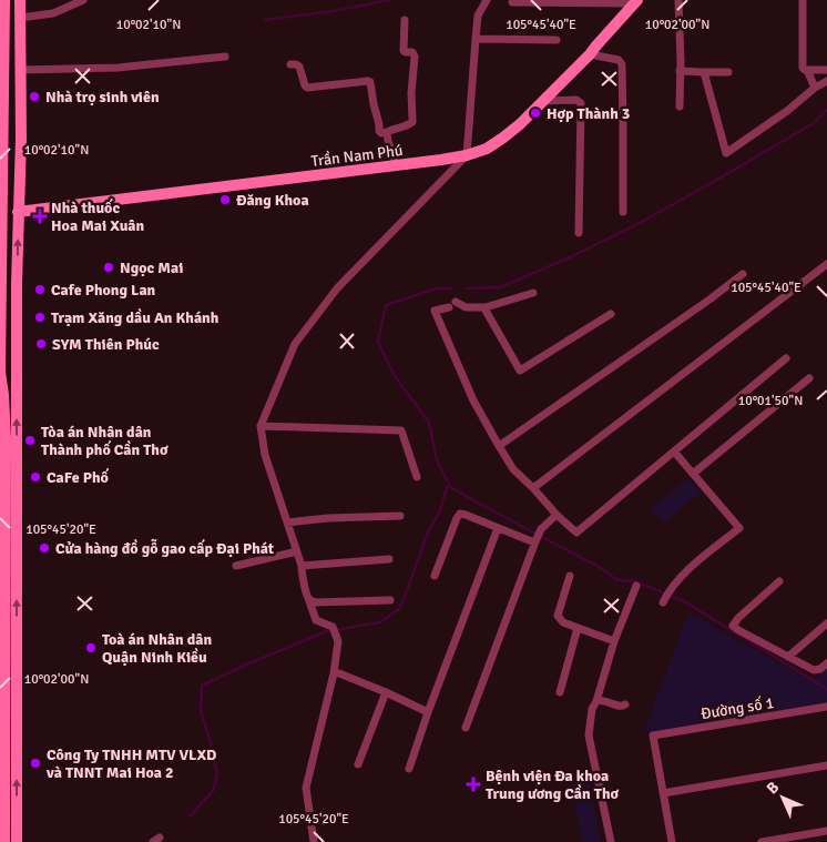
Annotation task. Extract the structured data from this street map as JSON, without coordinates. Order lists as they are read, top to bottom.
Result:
{
  "streets": {
    "main road": ["Trần Nam Phú"],
    "street": ["Đường số 1"]
  },
  "places": {
    "other": [
      "Nhà trọ sinh viên",
      "Hợp Thành 3",
      "Đăng Khoa",
      "Ngọc Mai",
      "Cafe Phong Lan",
      "Trạm Xăng dầu An Khánh",
      "SYM Thiên Phúc",
      "Tòa án Nhân dân Thành phố Cần Thơ",
      "CaFe Phố",
      "Cửa hàng đồ gỗ gao cấp Đại Phát",
      "Toà án Nhân dân Quận Ninh Kiều",
      "Công Ty TNHH MTV VLXD và TNNT Mai Hoa 2"
    ],
    "health": ["Nhà thuốc Hoa Mai Xuân", "Bệnh viện Đa khoa Trung ương Cần Thơ"]
  },
  "north": "top left",
  "coordinates": [
    "105°45'40\"E",
    "10°02'10\"N",
    "10°02'00\"N",
    "10°01'50\"N",
    "105°45'20\"E"
  ]
}
